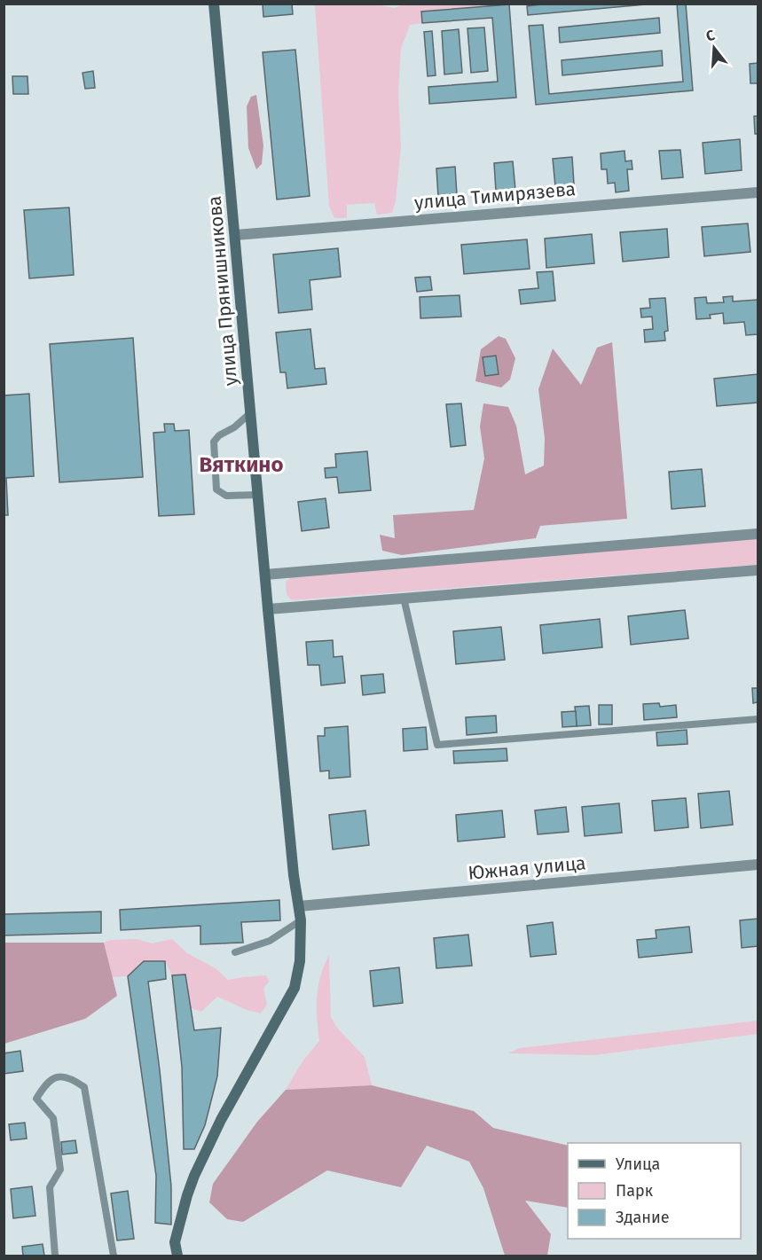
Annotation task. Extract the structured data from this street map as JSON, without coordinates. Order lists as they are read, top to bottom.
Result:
{
  "streets": {
    "street": ["улица Тимирязева", "улица Прянишникова", "Южная улица"]
  },
  "crossings": [
    ["улица Тимирязева", "улица Прянишникова"],
    ["улица Прянишникова", "Южная улица"]
  ],
  "districts": ["Вяткино"],
  "legend": ["Улица", "Парк", "Здание"],
  "north": "top"
}
